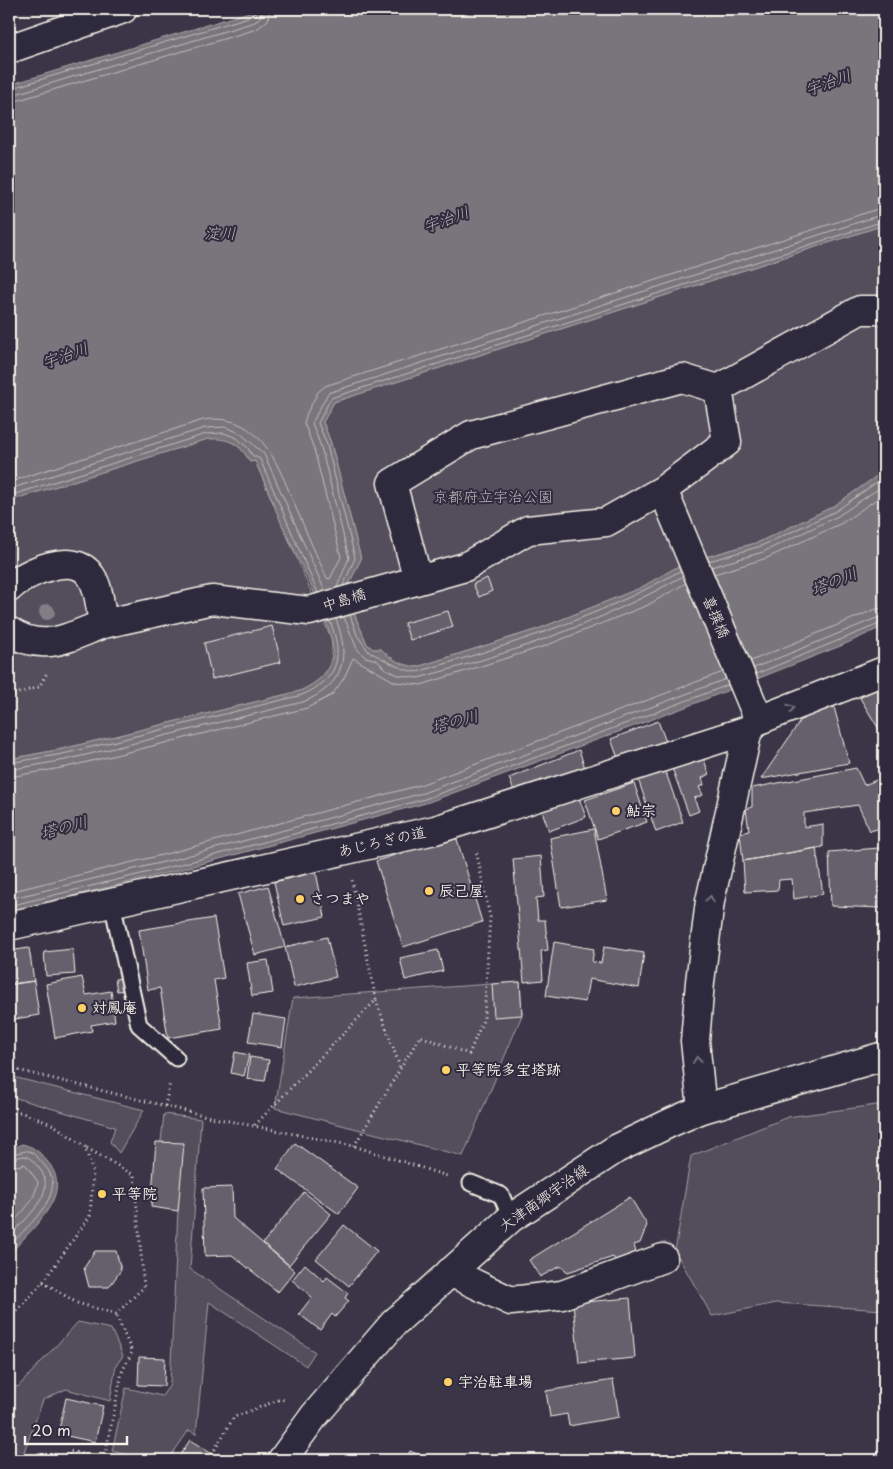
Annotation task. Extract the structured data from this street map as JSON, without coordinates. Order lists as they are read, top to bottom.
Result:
{
  "streets": {
    "street": [
      "中島橋",
      "喜撰橋",
      "あじろぎの道",
      "大津南郷宇治線"
    ]
  },
  "crossings": [
    ["中島橋", "喜撰橋"],
    ["喜撰橋", "あじろぎの道"]
  ],
  "water": ["宇治川", "淀川", "塔の川"],
  "parks": ["京都府立宇治公園"],
  "places": [
    "鮎宗",
    "辰己屋",
    "さつまや",
    "対鳳庵",
    "平等院多宝塔跡",
    "平等院",
    "宇治駐車場"
  ],
  "scale_bar": "20 m"
}
